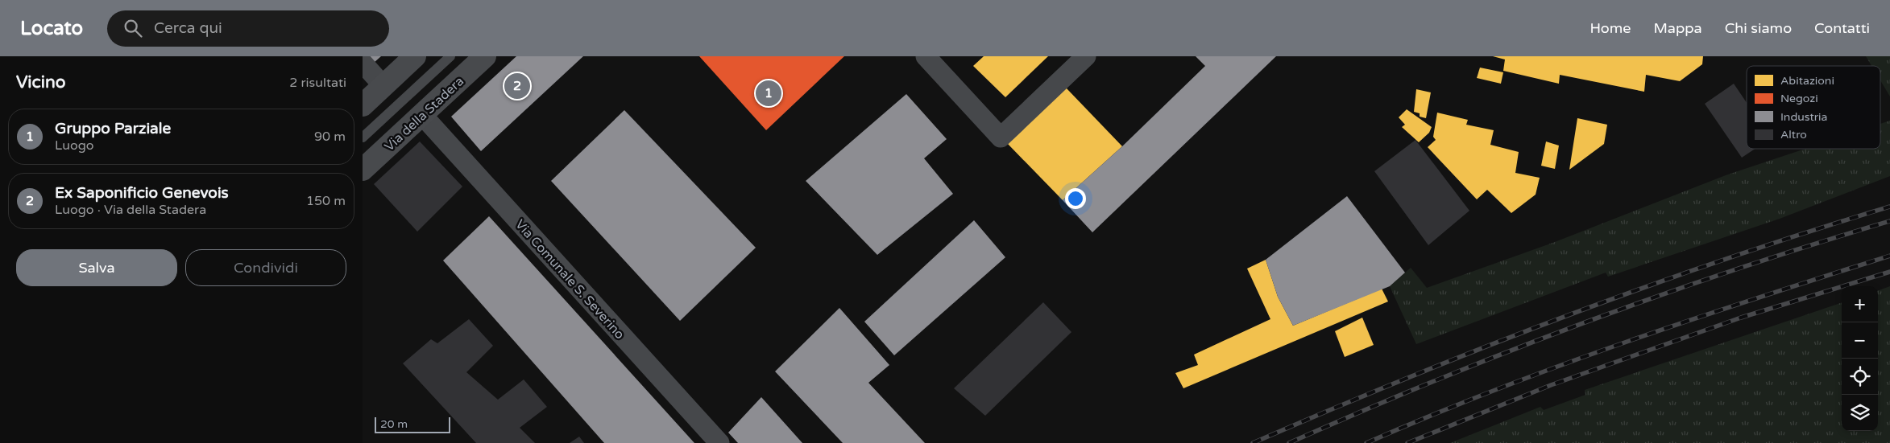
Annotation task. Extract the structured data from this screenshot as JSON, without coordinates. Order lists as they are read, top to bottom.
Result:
{
  "streets": {
    "main road": ["Via della Stadera"],
    "street": ["Via Comunale S. Severino"]
  },
  "crossings": [
    ["Via della Stadera", "Via Comunale S. Severino"]
  ],
  "legend": [
    "Abitazioni",
    "Negozi",
    "Industria",
    "Altro"
  ],
  "scale_bar": "20 m",
  "page": {
    "header": "Locato",
    "search": "Cerca qui",
    "nav": [
      "Home",
      "Mappa",
      "Chi siamo",
      "Contatti"
    ],
    "heading": ["Vicino", "2 risultati"],
    "pins": ["2", "1"],
    "list": [
      {
        "mark": "1",
        "name": "Gruppo Parziale",
        "note": "Luogo",
        "value": "90 m"
      },
      {
        "mark": "2",
        "name": "Ex Saponificio Genevois",
        "note": "Luogo · Via della Stadera",
        "value": "150 m"
      }
    ],
    "buttons": ["Salva", "Condividi"],
    "map_buttons": ["+", "−"],
    "scale": "20 m"
  }
}
